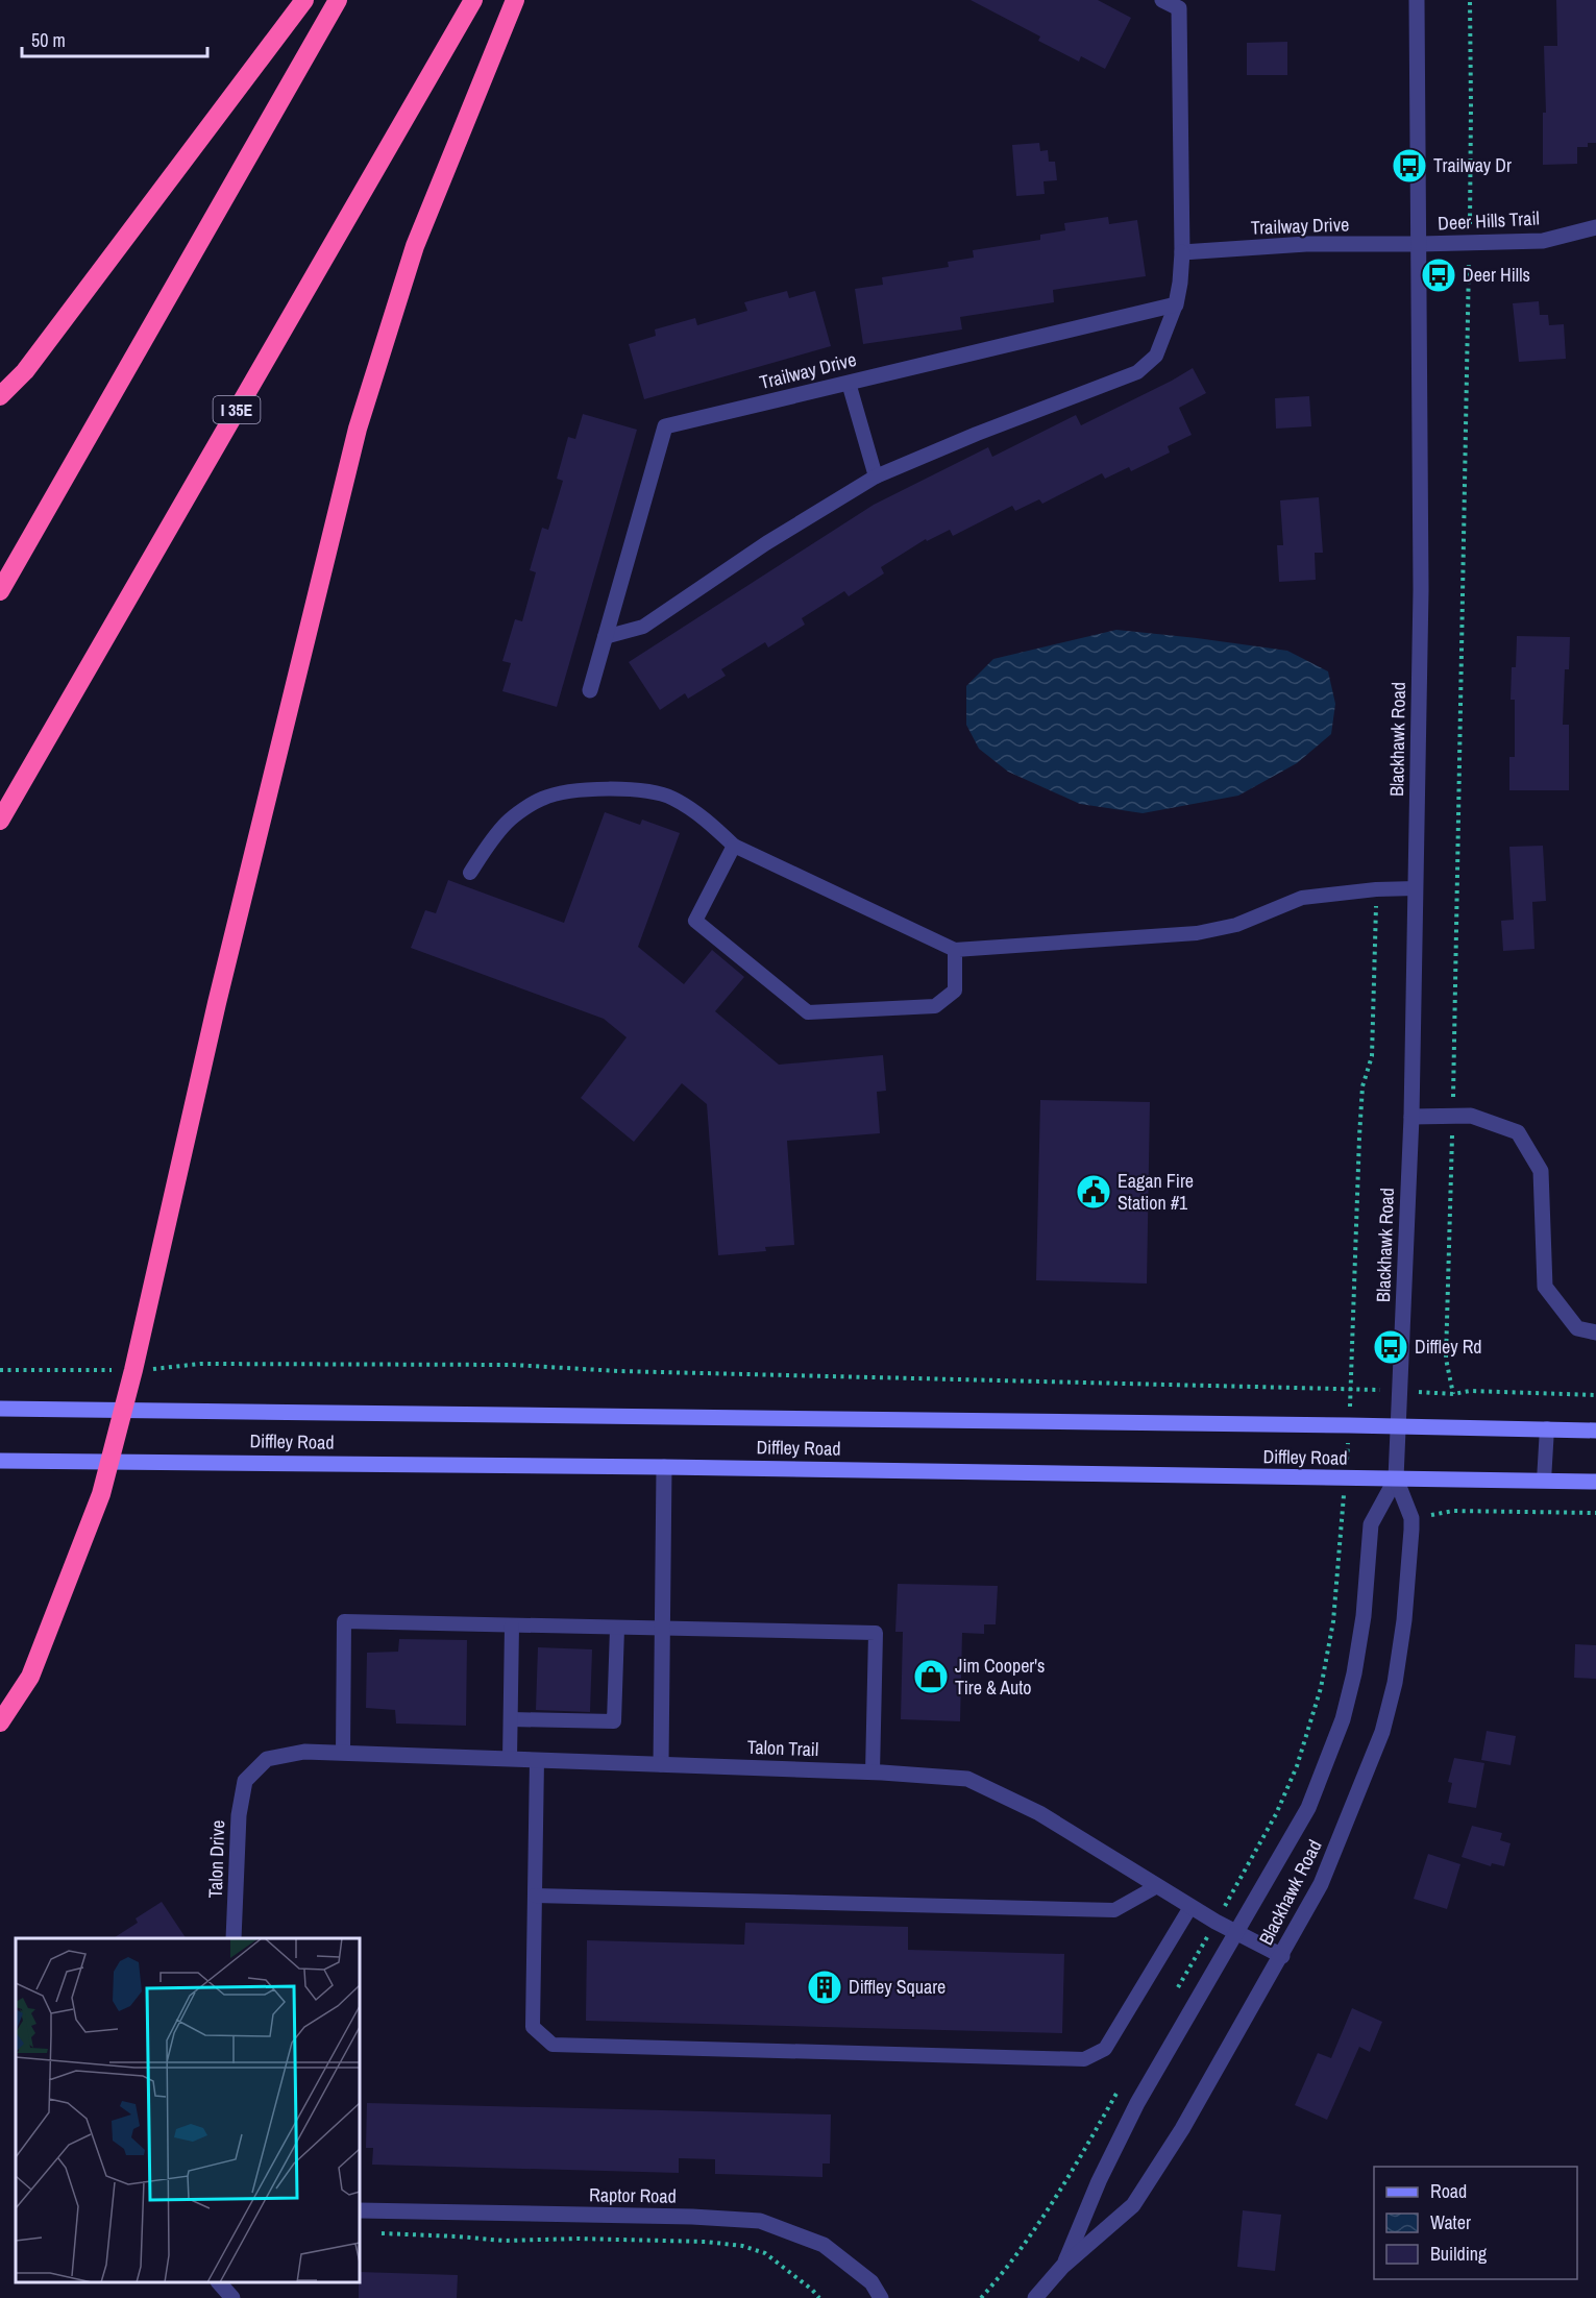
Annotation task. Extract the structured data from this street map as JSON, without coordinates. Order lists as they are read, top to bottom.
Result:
{
  "streets": {
    "highway": ["I 35E"],
    "main road": ["Diffley Road"],
    "street": [
      "Deer Hills Trail",
      "Trailway Drive",
      "Blackhawk Road",
      "Talon Trail",
      "Talon Drive",
      "Raptor Road"
    ]
  },
  "crossings": [
    ["Deer Hills Trail", "Trailway Drive"],
    ["Deer Hills Trail", "Blackhawk Road"],
    ["Trailway Drive", "Blackhawk Road"],
    ["Blackhawk Road", "Diffley Road"],
    ["Blackhawk Road", "Talon Trail"],
    ["Talon Trail", "Talon Drive"]
  ],
  "places": {
    "bus stop": ["Trailway Dr", "Deer Hills", "Diffley Rd"],
    "public building": ["Eagan Fire Station #1"],
    "shop": ["Jim Cooper's Tire & Auto"],
    "building": ["Diffley Square"]
  },
  "legend": ["Road", "Water", "Building"],
  "scale_bar": "50 m"
}
